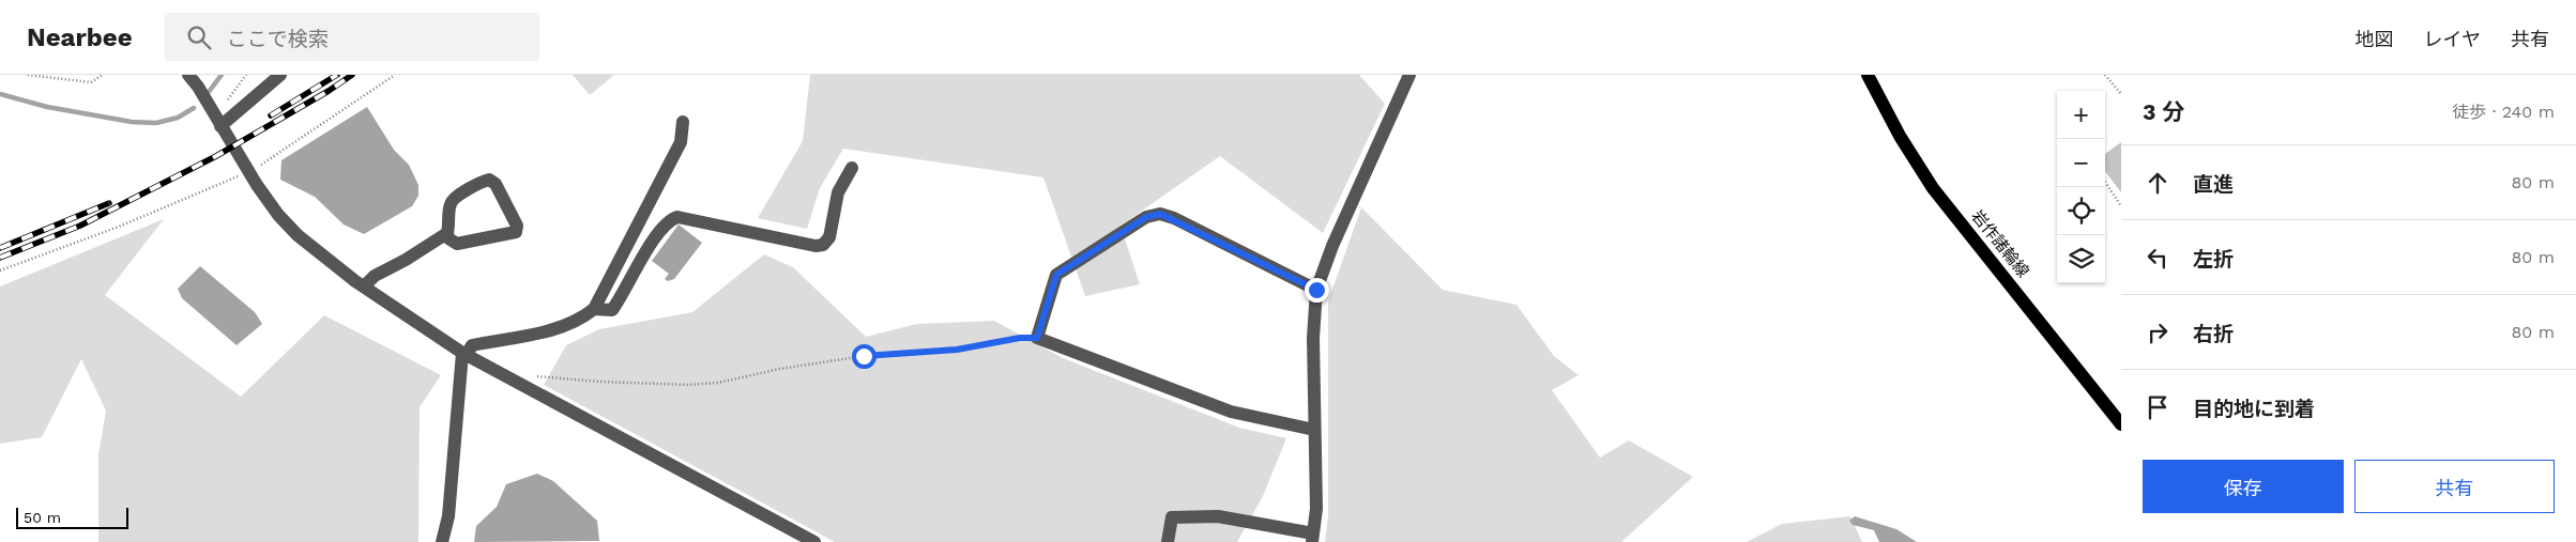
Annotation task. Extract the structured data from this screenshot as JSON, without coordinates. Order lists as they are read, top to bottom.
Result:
{
  "streets": {
    "main road": ["岩作諸輪線"]
  },
  "scale_bar": "50 m",
  "page": {
    "header": "Nearbee",
    "search": "ここで検索",
    "nav": ["地図", "レイヤ", "共有"],
    "heading": ["3 分", "徒歩 · 240 m"],
    "map_buttons": ["+", "−"],
    "list": [
      ["直進", "80 m"],
      ["左折", "80 m"],
      ["右折", "80 m"],
      "目的地に到着"
    ],
    "buttons": ["保存", "共有"],
    "scale": "50 m"
  }
}
